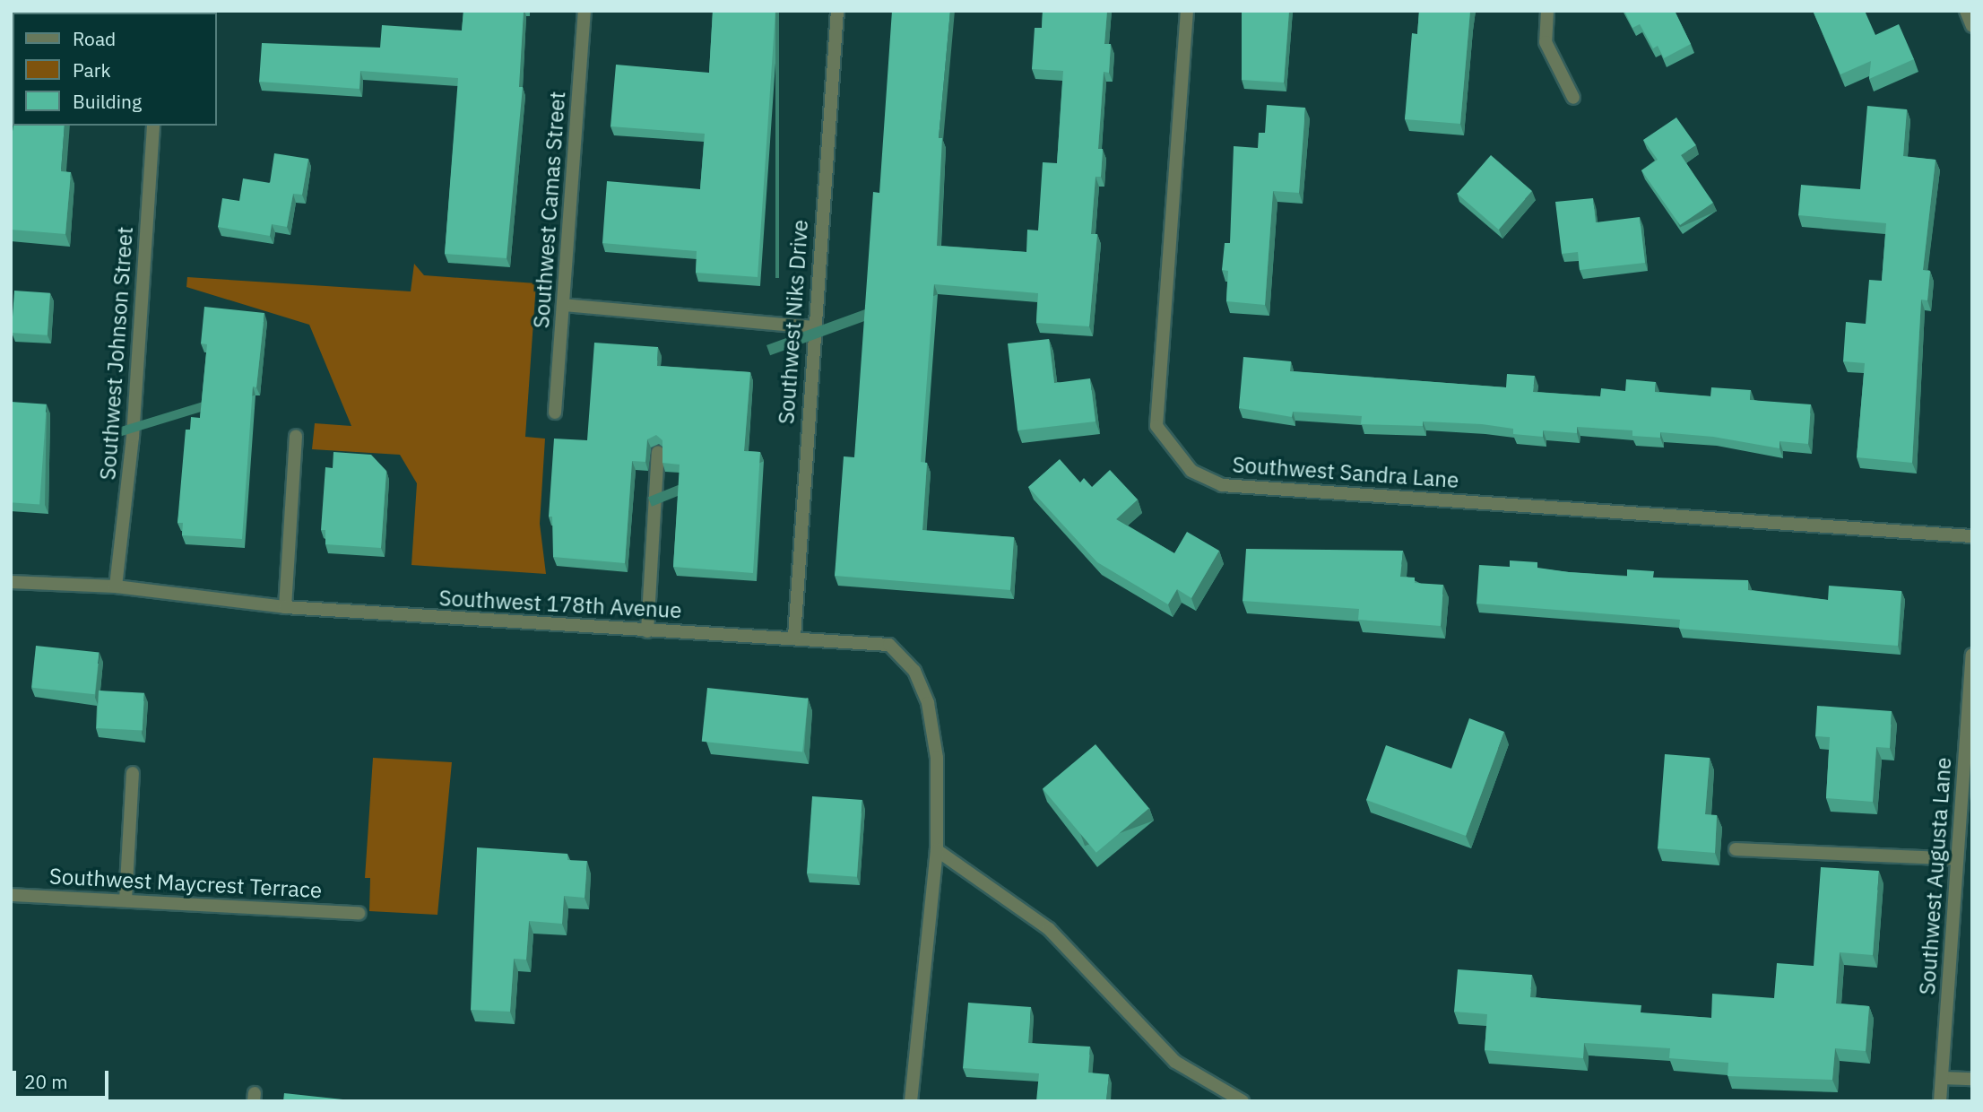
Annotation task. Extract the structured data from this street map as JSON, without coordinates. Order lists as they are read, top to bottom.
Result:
{
  "streets": {
    "street": [
      "Southwest Camas Street",
      "Southwest Niks Drive",
      "Southwest Johnson Street",
      "Southwest Sandra Lane",
      "Southwest 178th Avenue",
      "Southwest Augusta Lane",
      "Southwest Maycrest Terrace"
    ]
  },
  "crossings": [
    ["Southwest Niks Drive", "Southwest 178th Avenue"],
    ["Southwest Johnson Street", "Southwest 178th Avenue"]
  ],
  "legend": ["Road", "Park", "Building"],
  "scale_bar": "20 m"
}
